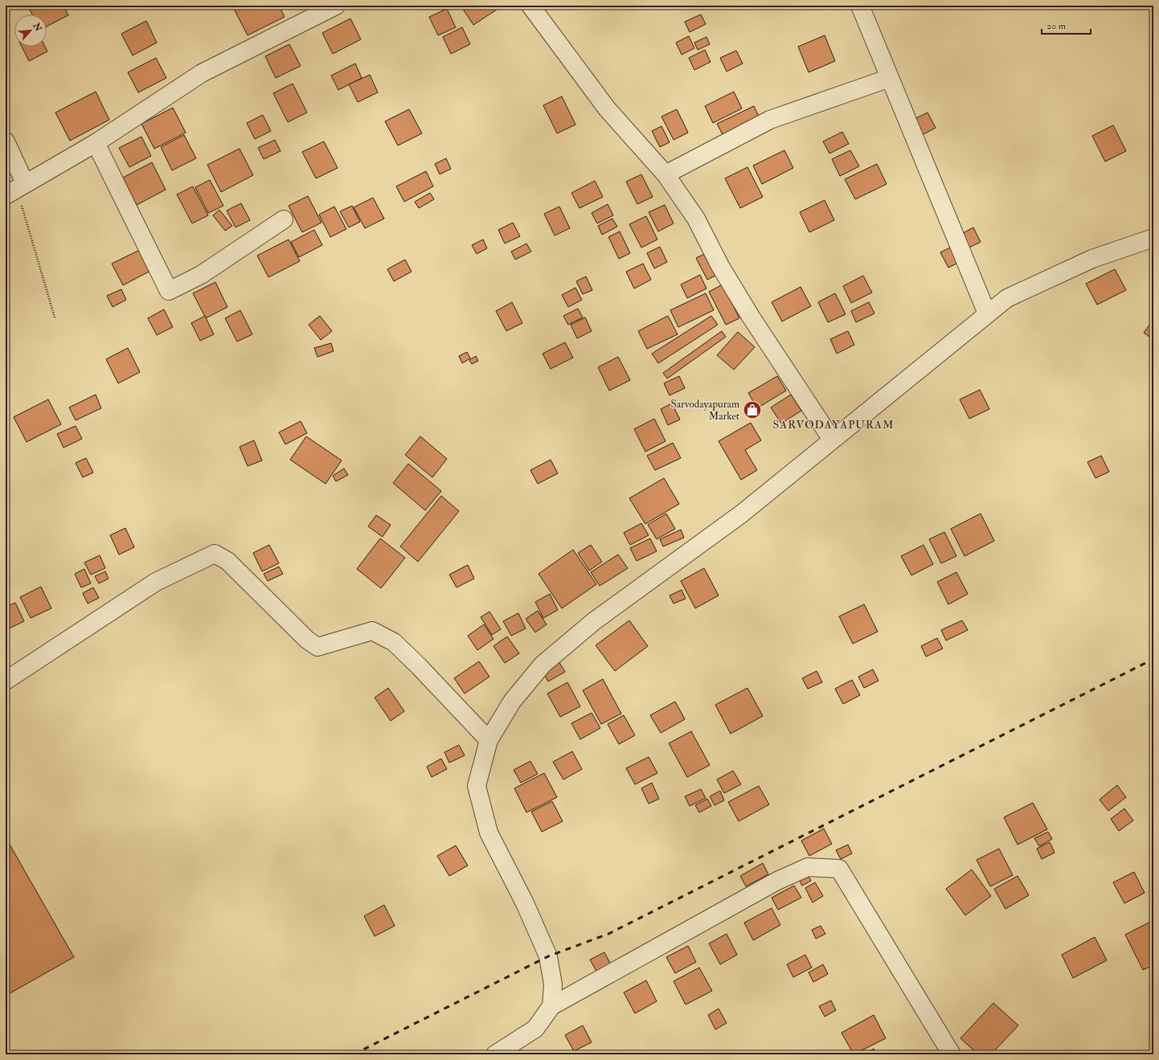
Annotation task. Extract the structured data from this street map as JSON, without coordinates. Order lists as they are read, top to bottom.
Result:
{
  "districts": ["SARVODAYAPURAM"],
  "places": {
    "shop": ["Sarvodayapuram Market"]
  },
  "scale_bar": "20 m",
  "north": "top right"
}
